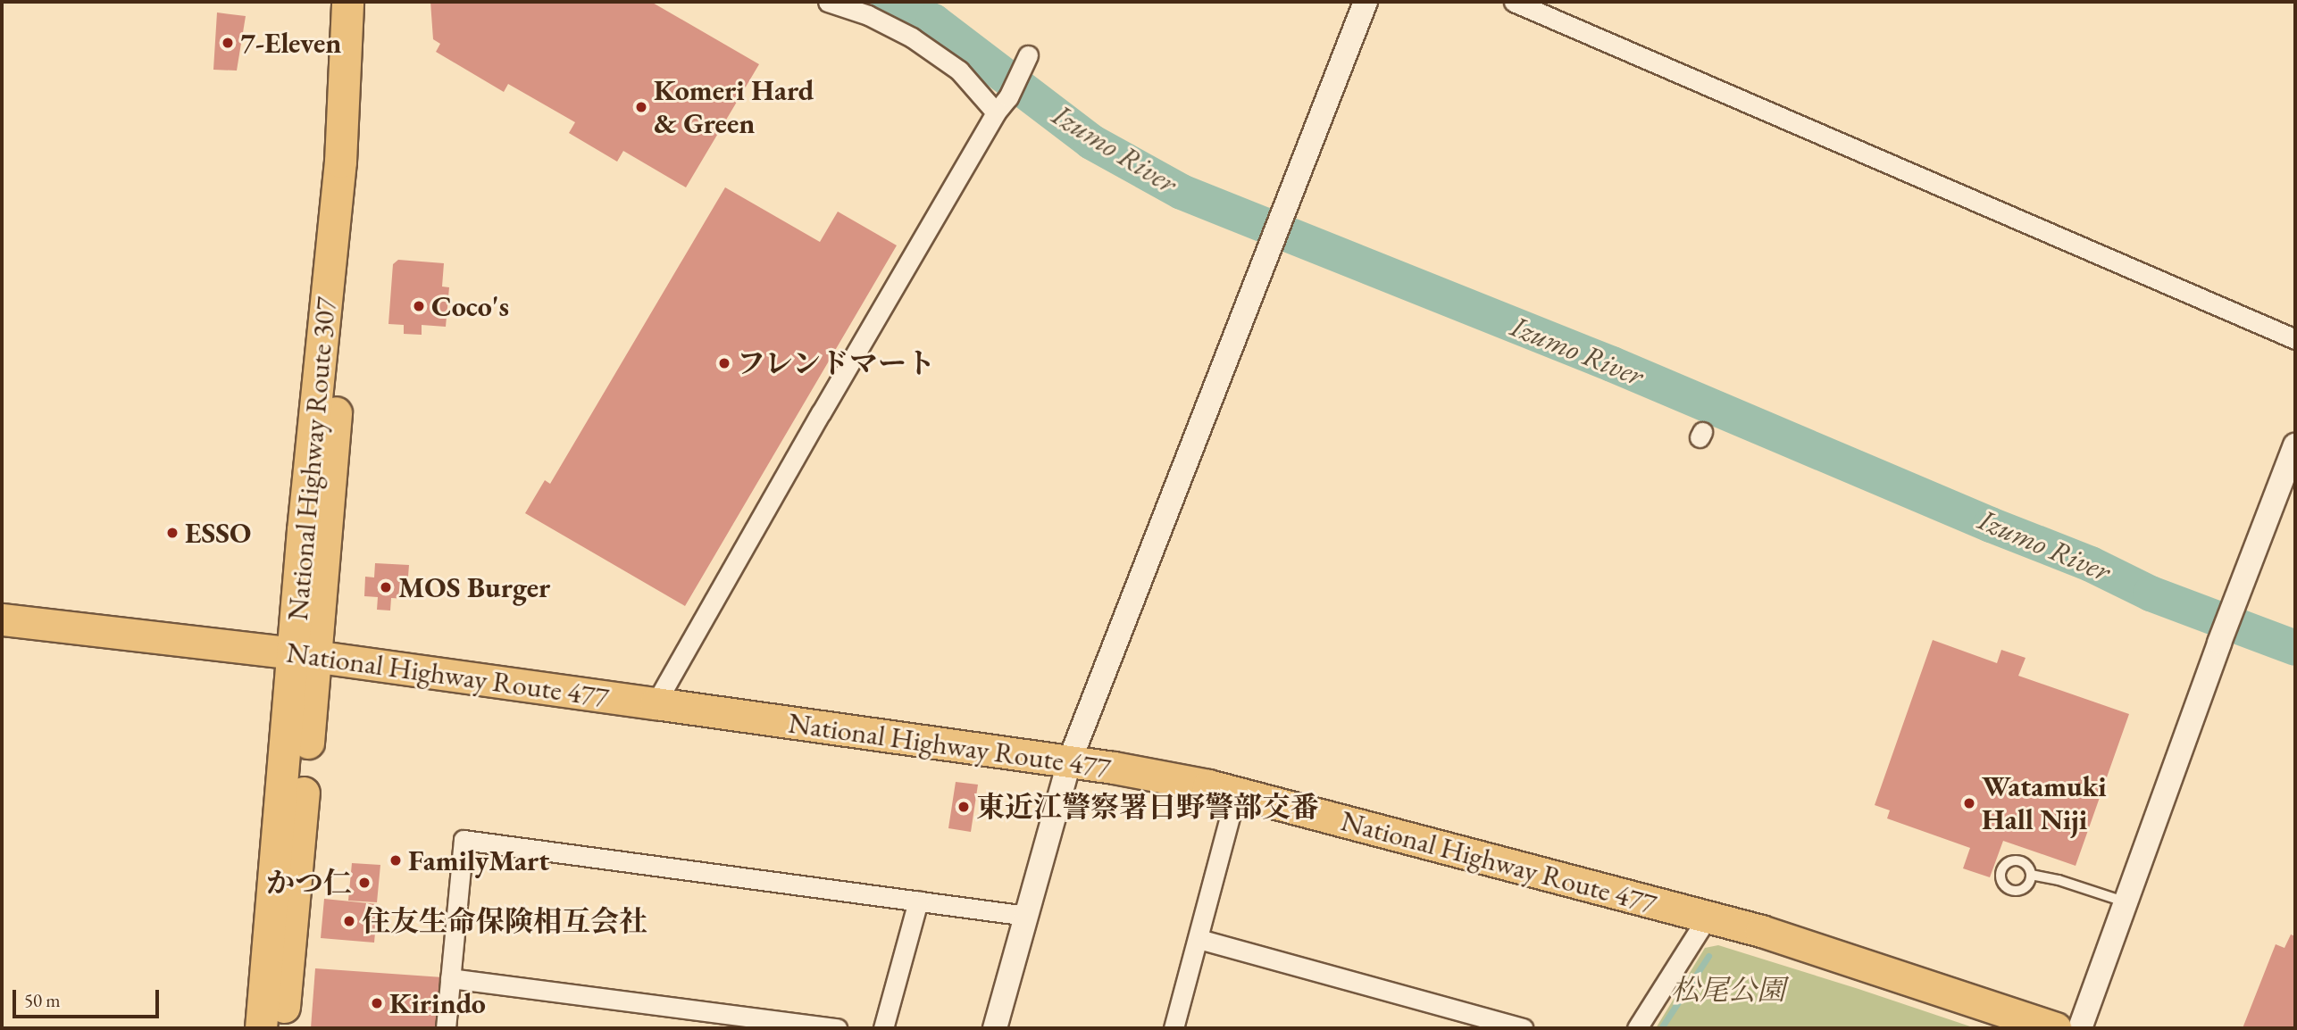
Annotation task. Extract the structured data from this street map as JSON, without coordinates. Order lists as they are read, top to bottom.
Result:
{
  "streets": {
    "highway": ["National Highway Route 307", "National Highway Route 477"]
  },
  "crossings": [
    ["National Highway Route 307", "National Highway Route 477"]
  ],
  "water": ["Izumo River"],
  "parks": ["松尾公園"],
  "places": [
    "7-Eleven",
    "Komeri Hard & Green",
    "Coco's",
    "フレンドマート",
    "ESSO",
    "MOS Burger",
    "Watamuki Hall Niji",
    "東近江警察署日野警部交番",
    "FamilyMart",
    "かつ仁",
    "住友生命保険相互会社",
    "Kirindo"
  ],
  "scale_bar": "50 m"
}
